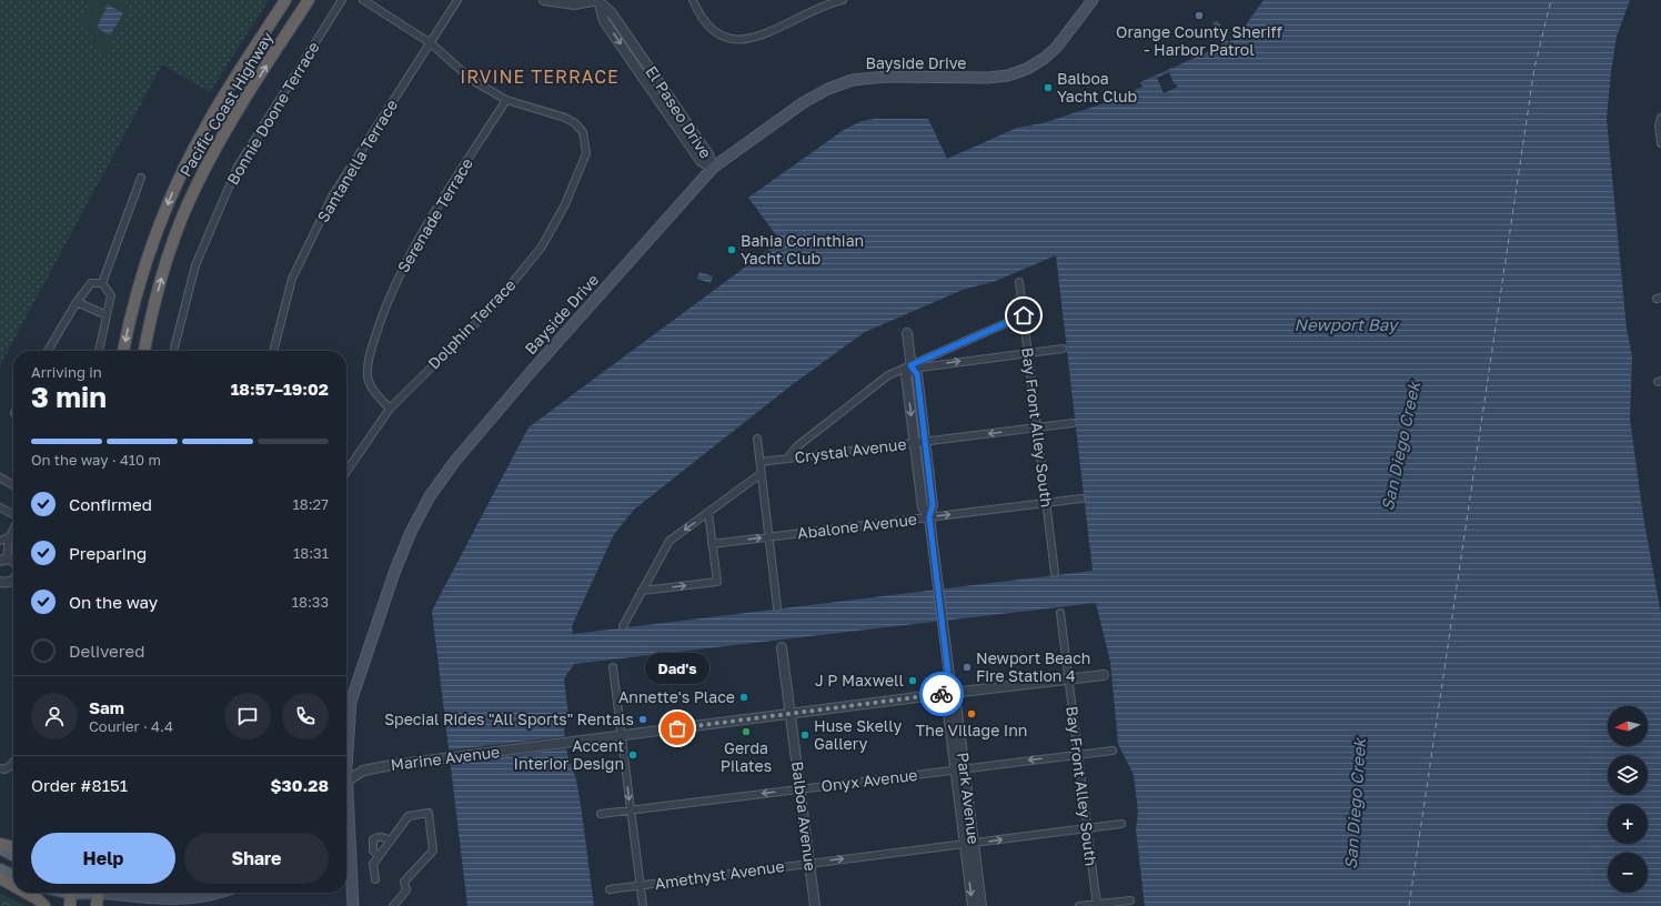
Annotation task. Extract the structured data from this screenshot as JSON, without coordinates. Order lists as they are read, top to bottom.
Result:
{
  "streets": {
    "highway": ["Pacific Coast Highway"],
    "main road": ["Bayside Drive"],
    "street": [
      "El Paseo Drive",
      "Bonnie Doone Terrace",
      "Santanella Terrace",
      "Serenade Terrace",
      "Dolphin Terrace",
      "Bay Front Alley South",
      "Crystal Avenue",
      "Abalone Avenue",
      "Marine Avenue",
      "Onyx Avenue",
      "Park Avenue",
      "Balboa Avenue",
      "Amethyst Avenue"
    ]
  },
  "crossings": [
    ["Bayside Drive", "El Paseo Drive"],
    ["Serenade Terrace", "Dolphin Terrace"],
    ["Bay Front Alley South", "Crystal Avenue"],
    ["Bay Front Alley South", "Abalone Avenue"],
    ["Bay Front Alley South", "Marine Avenue"],
    ["Bay Front Alley South", "Onyx Avenue"],
    ["Bay Front Alley South", "Amethyst Avenue"],
    ["Crystal Avenue", "Park Avenue"],
    ["Abalone Avenue", "Park Avenue"],
    ["Marine Avenue", "Park Avenue"],
    ["Marine Avenue", "Balboa Avenue"],
    ["Onyx Avenue", "Park Avenue"],
    ["Onyx Avenue", "Balboa Avenue"],
    ["Park Avenue", "Amethyst Avenue"],
    ["Balboa Avenue", "Amethyst Avenue"]
  ],
  "one_way": [
    "Crystal Avenue",
    "Abalone Avenue",
    "Onyx Avenue",
    "Amethyst Avenue"
  ],
  "districts": ["IRVINE TERRACE"],
  "water": ["Newport Bay", "San Diego Creek"],
  "places": [
    "Orange County Sheriff - Harbor Patrol",
    "Balboa Yacht Club",
    "Bahia Corinthian Yacht Club",
    "Newport Beach Fire Station 4",
    "J P Maxwell",
    "Annette's Place",
    "The Village Inn",
    "Special Rides \"All Sports\" Rentals",
    "Dad's",
    "Gerda Pilates",
    "Huse Skelly Gallery",
    "Accent Interior Design"
  ],
  "north": "left",
  "page": {
    "heading": ["3 min", "Arriving in", "18:57–19:02"],
    "panel": [
      "Sam",
      "Courier · 4.4",
      "Order #8151",
      "$30.28"
    ],
    "bar": "On the way · 410 m",
    "list": [
      ["Confirmed", "18:27"],
      ["Preparing", "18:31"],
      ["On the way", "18:33"],
      "Delivered"
    ],
    "bubble": "Dad's",
    "map_buttons": ["+", "−"],
    "buttons": ["Help", "Share"]
  }
}
